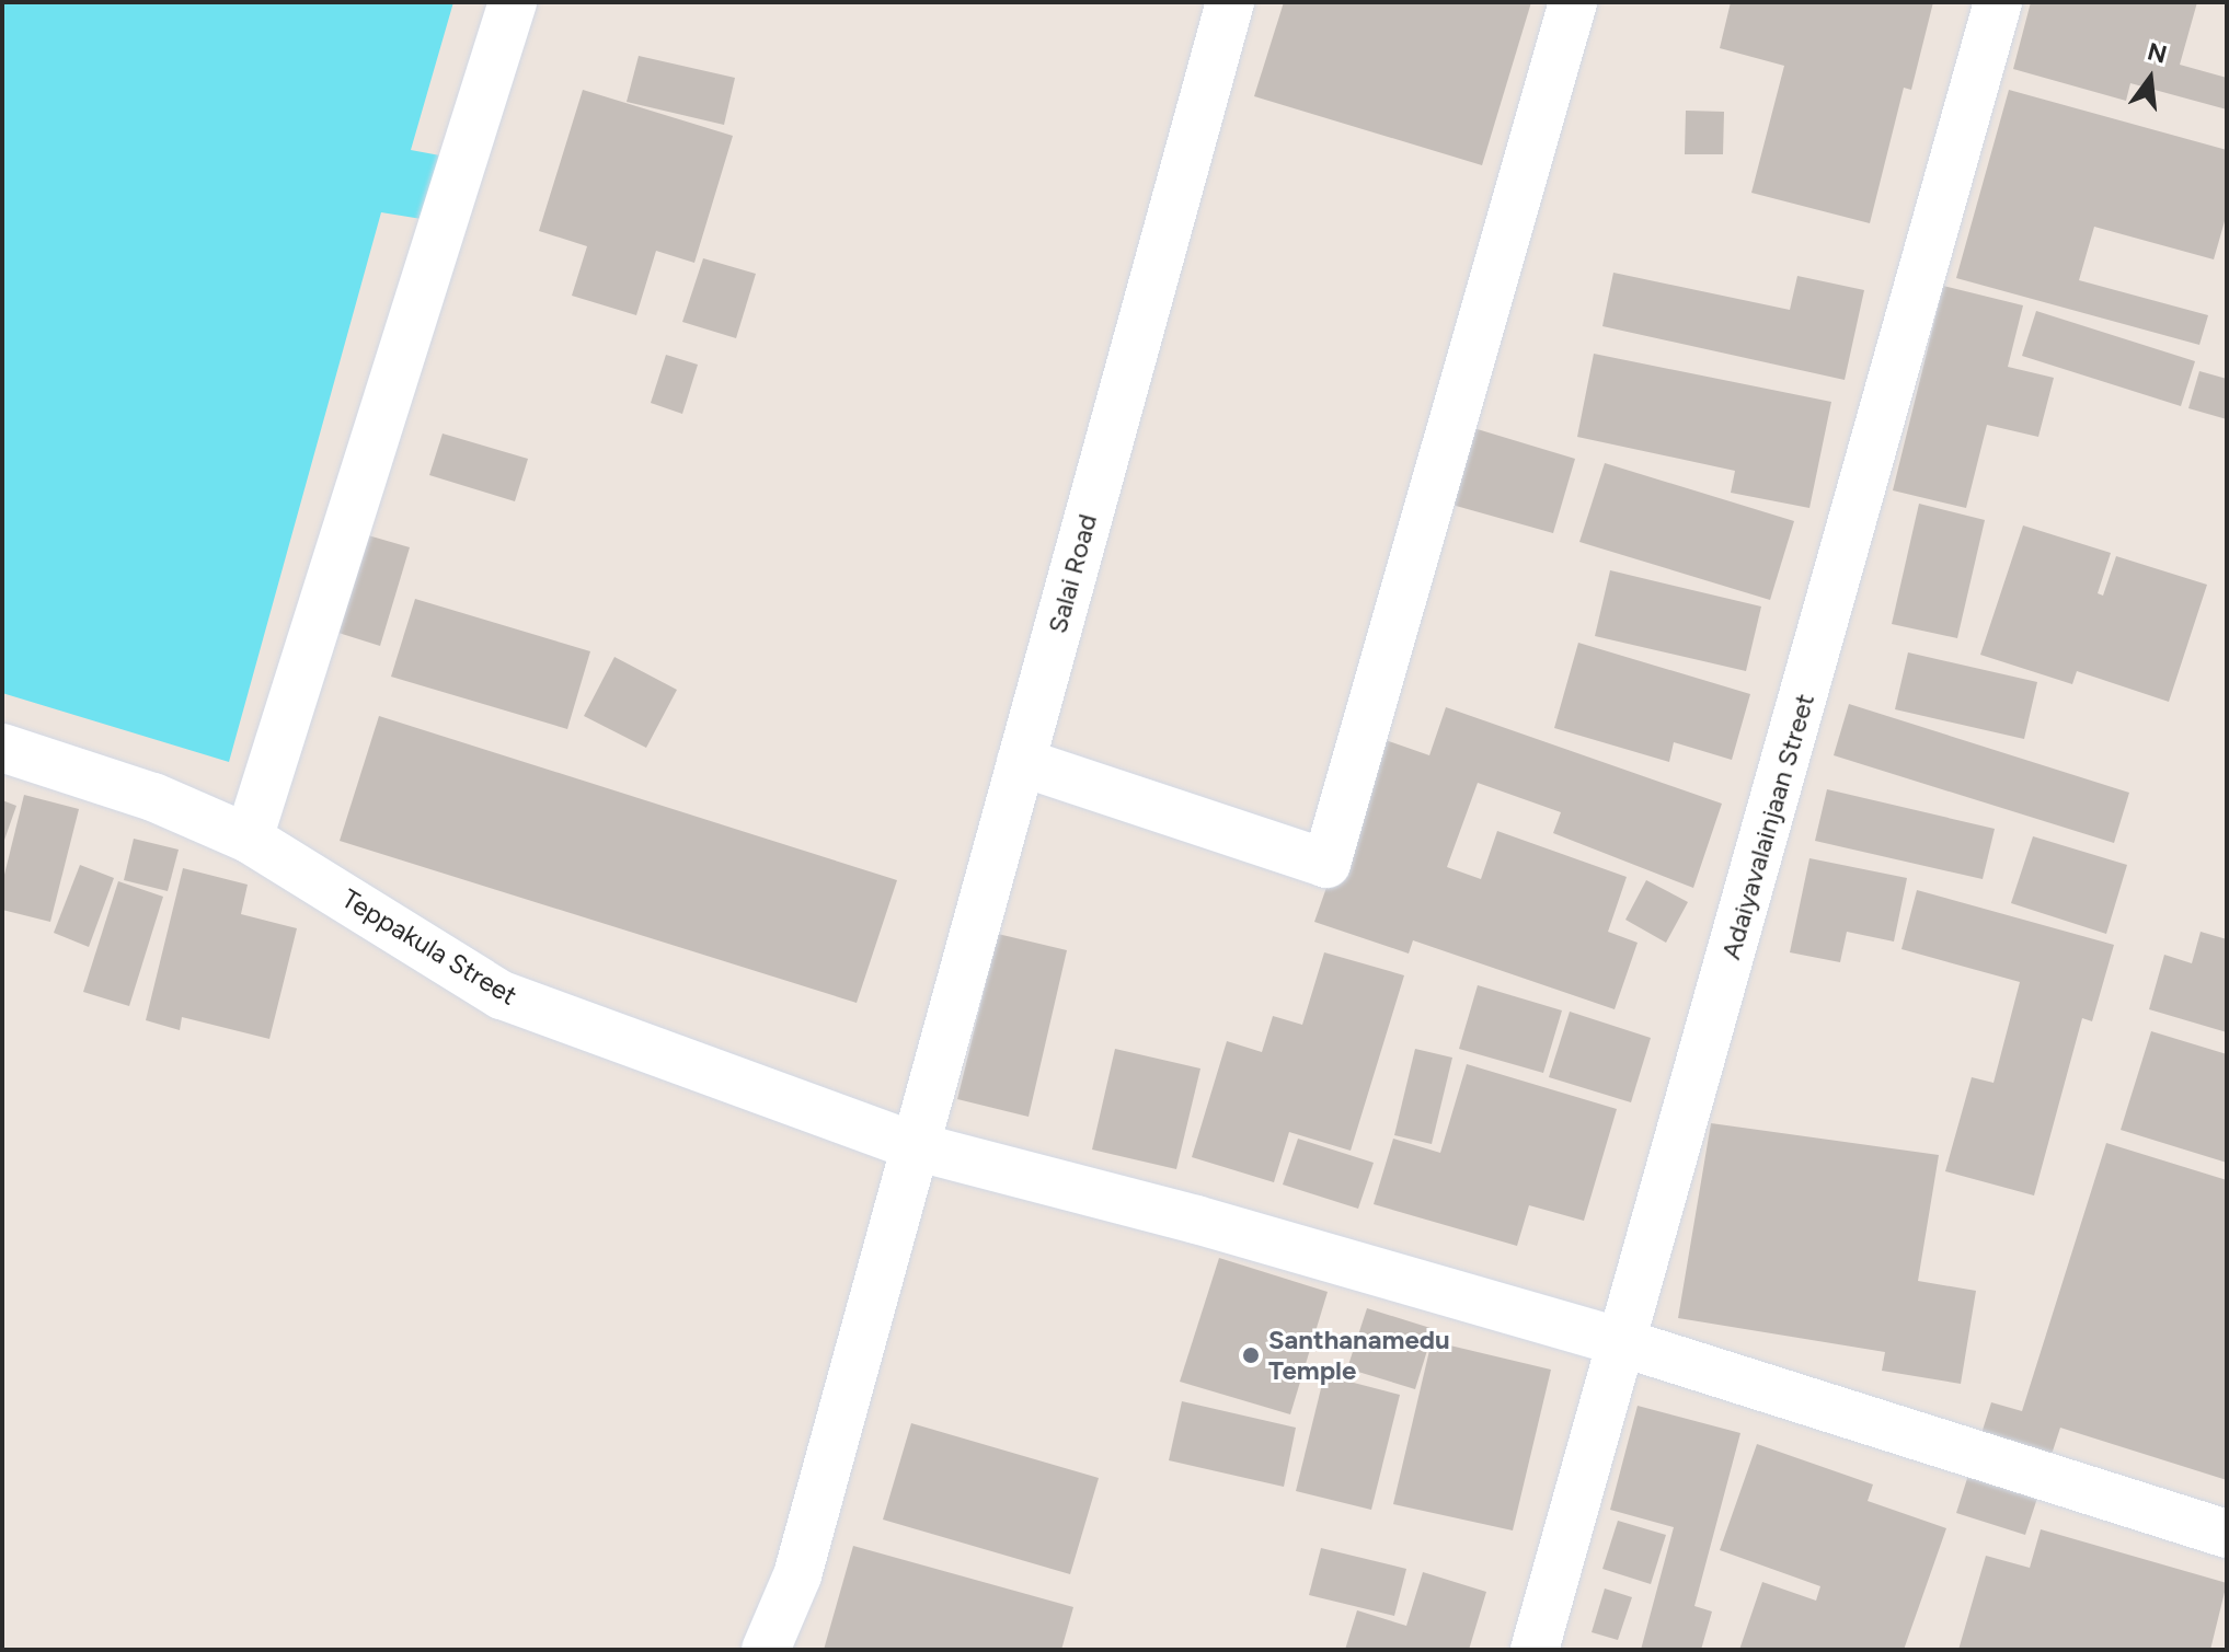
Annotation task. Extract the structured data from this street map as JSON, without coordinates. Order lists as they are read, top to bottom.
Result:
{
  "streets": {
    "street": ["Salai Road", "Adaiyavalainjaan Street", "Teppakula Street"]
  },
  "crossings": [
    ["Salai Road", "Teppakula Street"],
    ["Adaiyavalainjaan Street", "Teppakula Street"]
  ],
  "places": ["Santhanamedu Temple"],
  "north": "top"
}
